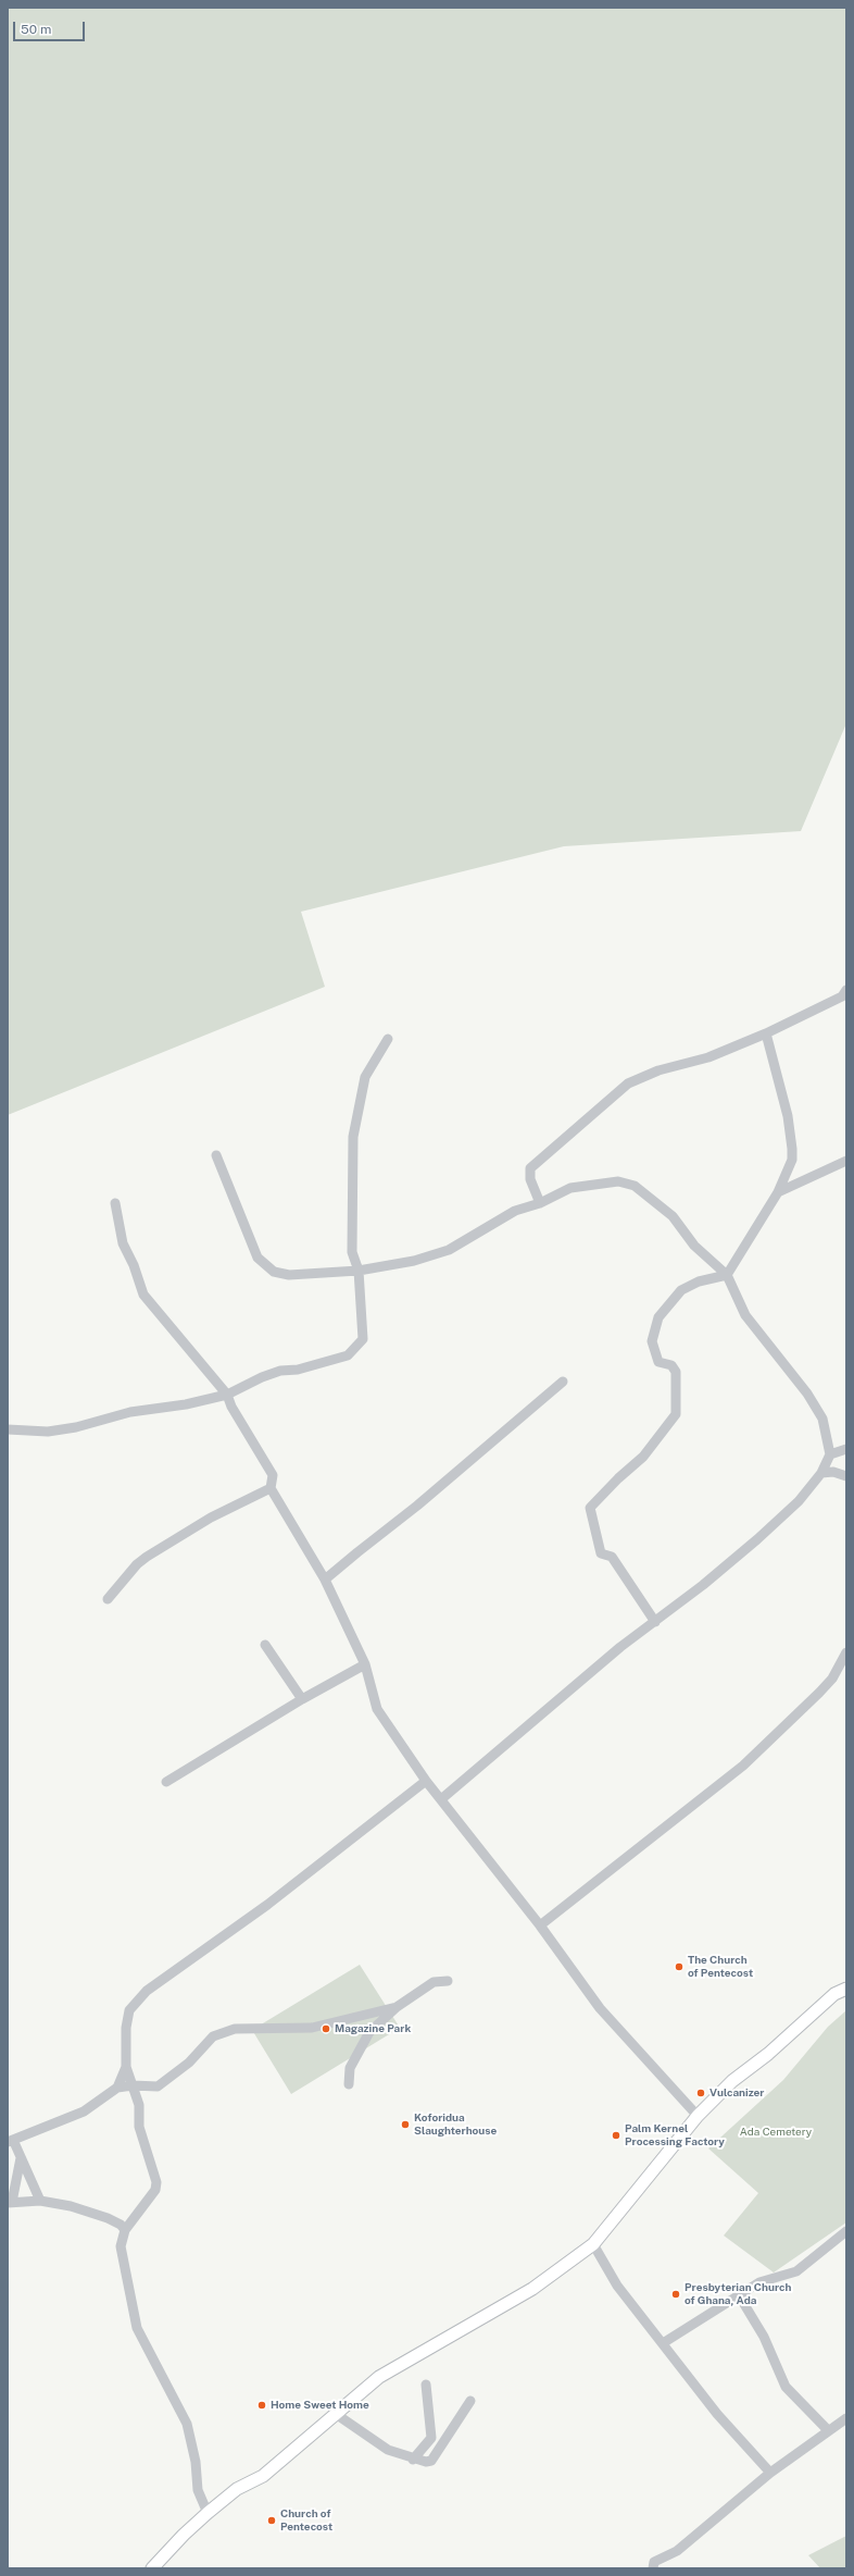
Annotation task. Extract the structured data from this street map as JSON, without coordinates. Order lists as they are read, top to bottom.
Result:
{
  "parks": ["Ada Cemetery"],
  "places": [
    "The Church of Pentecost",
    "Magazine Park",
    "Vulcanizer",
    "Koforidua Slaughterhouse",
    "Palm Kernel Processing Factory",
    "Presbyterian Church of Ghana, Ada",
    "Home Sweet Home",
    "Church of Pentecost"
  ],
  "scale_bar": "50 m"
}
